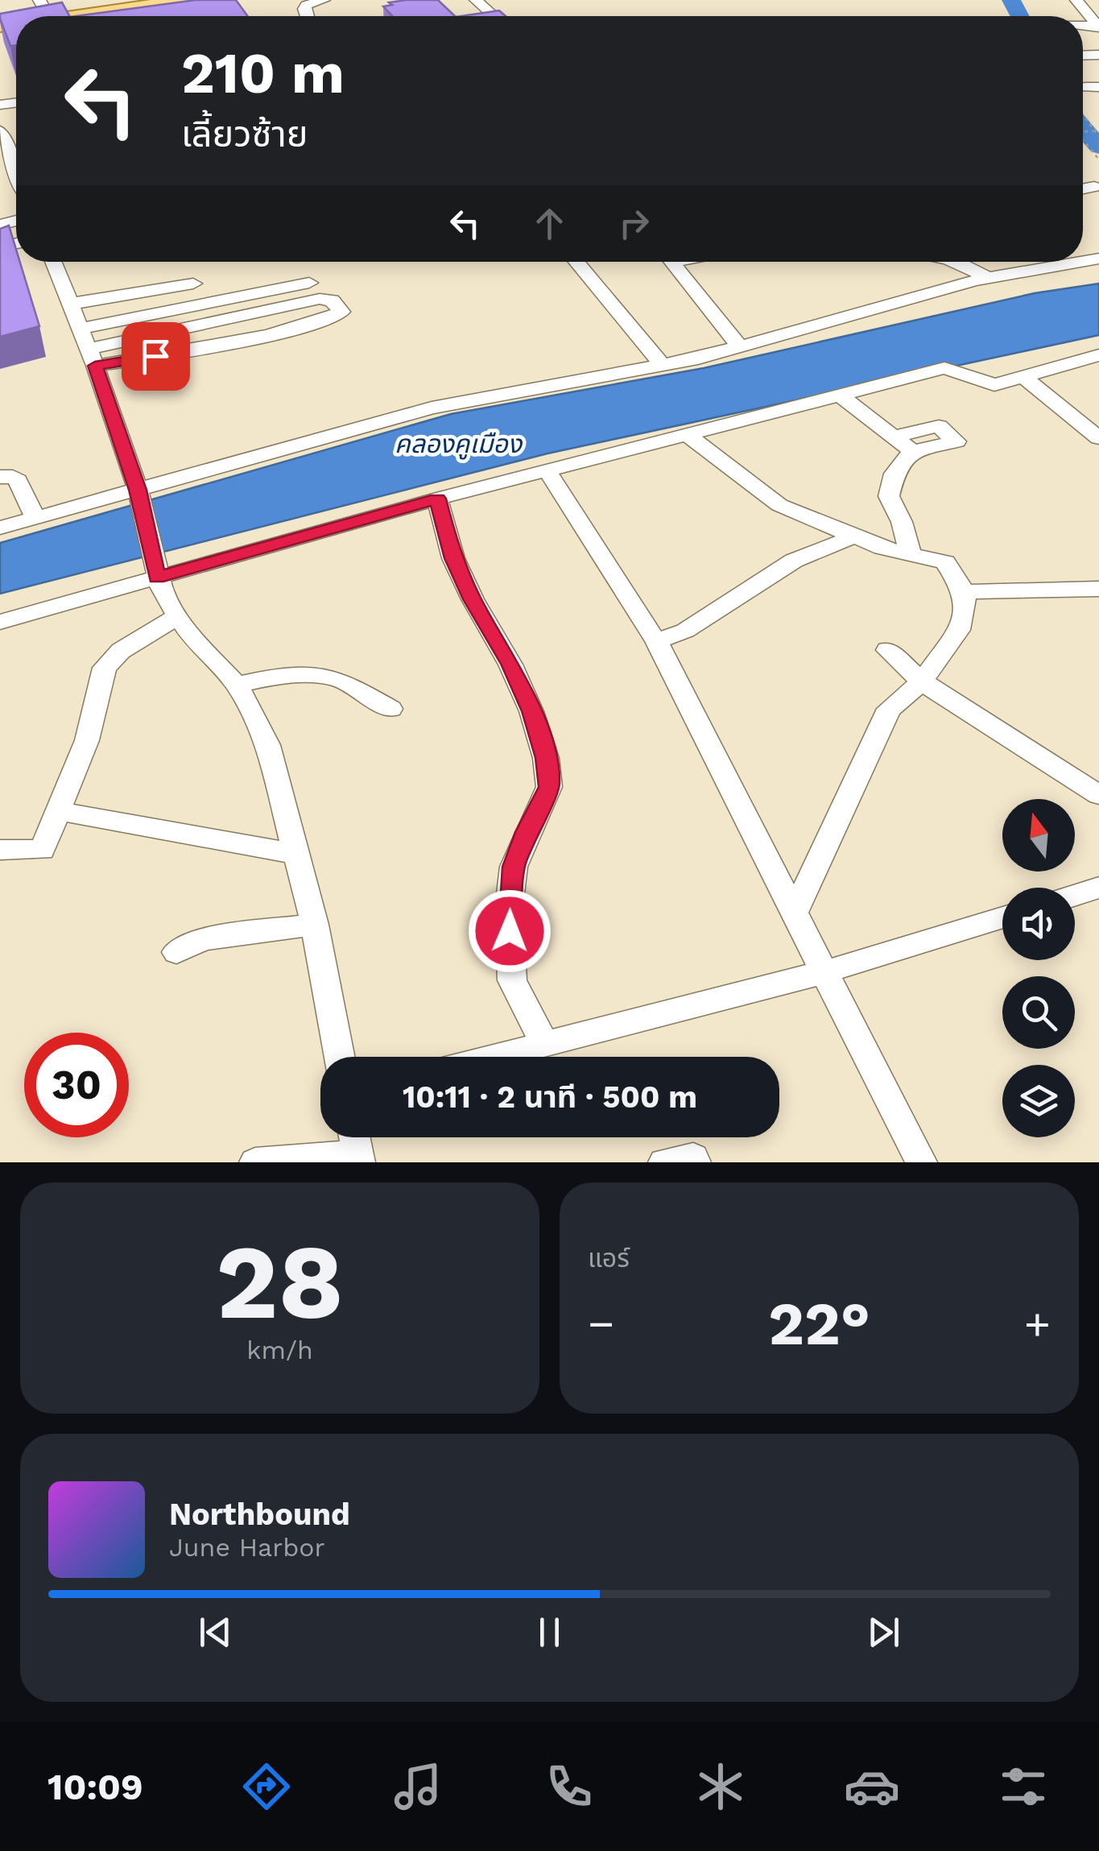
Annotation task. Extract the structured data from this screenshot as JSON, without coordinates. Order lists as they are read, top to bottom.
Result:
{
  "water": ["คลองคูเมือง"],
  "north": "top",
  "page": {
    "turn": ["210 m", "เลี้ยวซ้าย"],
    "limit": "30",
    "trip": "10:11 · 2 นาที · 500 m",
    "tile": [
      ["28", "km/h"],
      "แอร์"
    ],
    "heat": ["−", "22°", "+"],
    "song": ["Northbound", "June Harbor"],
    "tabs": "10:09"
  }
}
